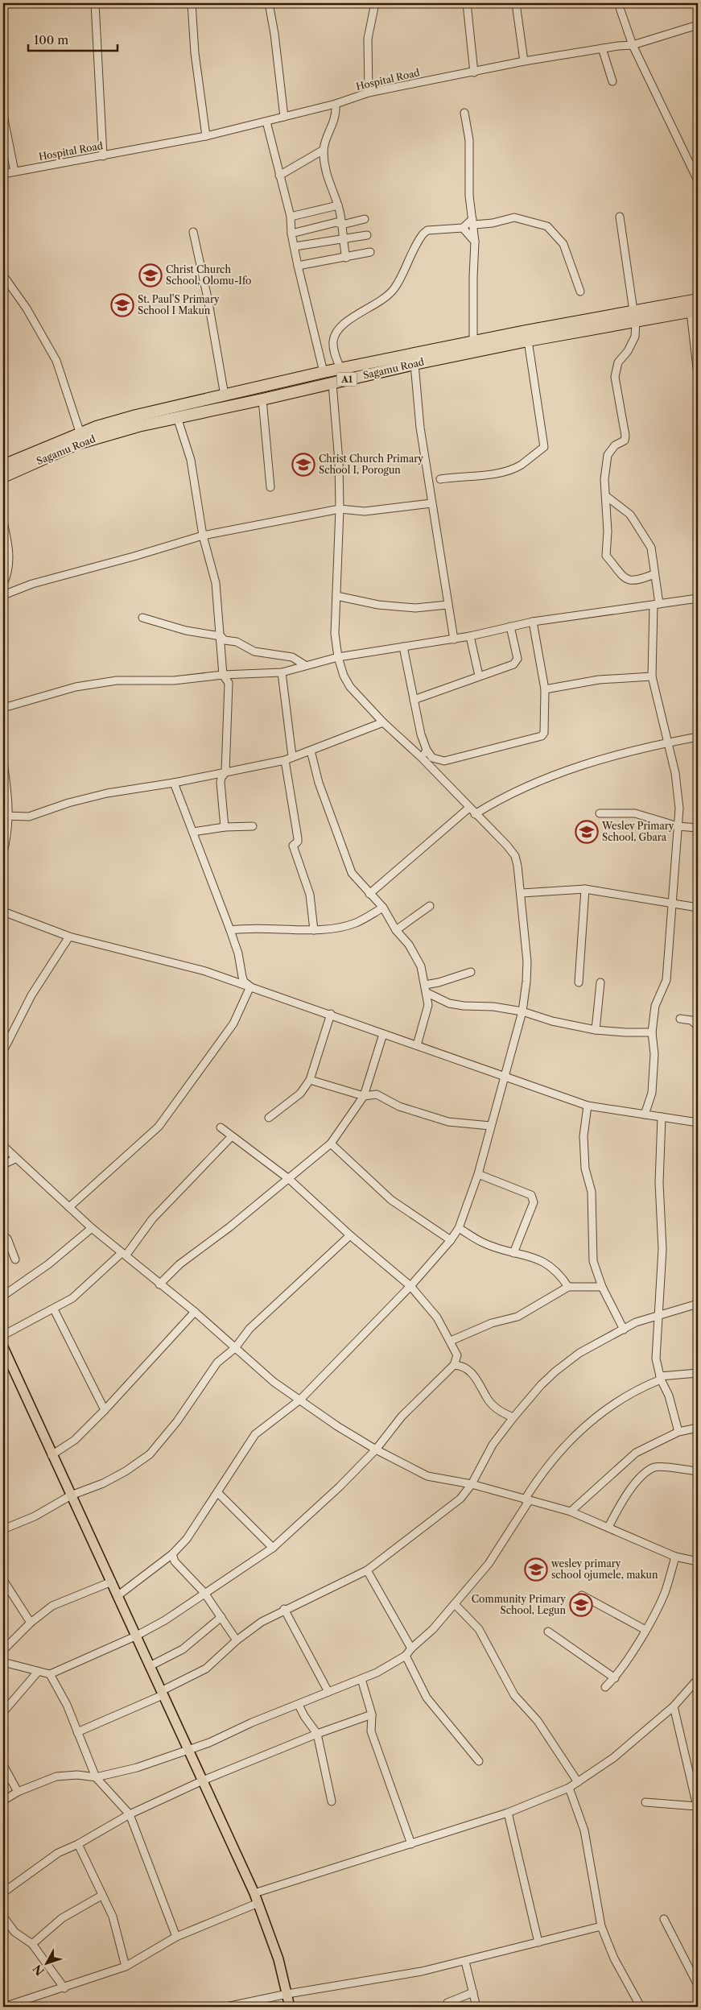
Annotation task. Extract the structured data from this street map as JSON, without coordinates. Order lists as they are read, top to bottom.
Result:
{
  "streets": {
    "highway": ["Sagamu Road", "A1"],
    "street": ["Hospital Road"]
  },
  "places": {
    "school or university": [
      "Christ Church School, Olomu-Ifo",
      "St. Paul'S Primary School I Makun",
      "Christ Church Primary School I, Porogun",
      "Wesley Primary School, Gbara",
      "wesley primary school ojumele, makun",
      "Community Primary School, Legun"
    ]
  },
  "scale_bar": "100 m",
  "north": "bottom left"
}
